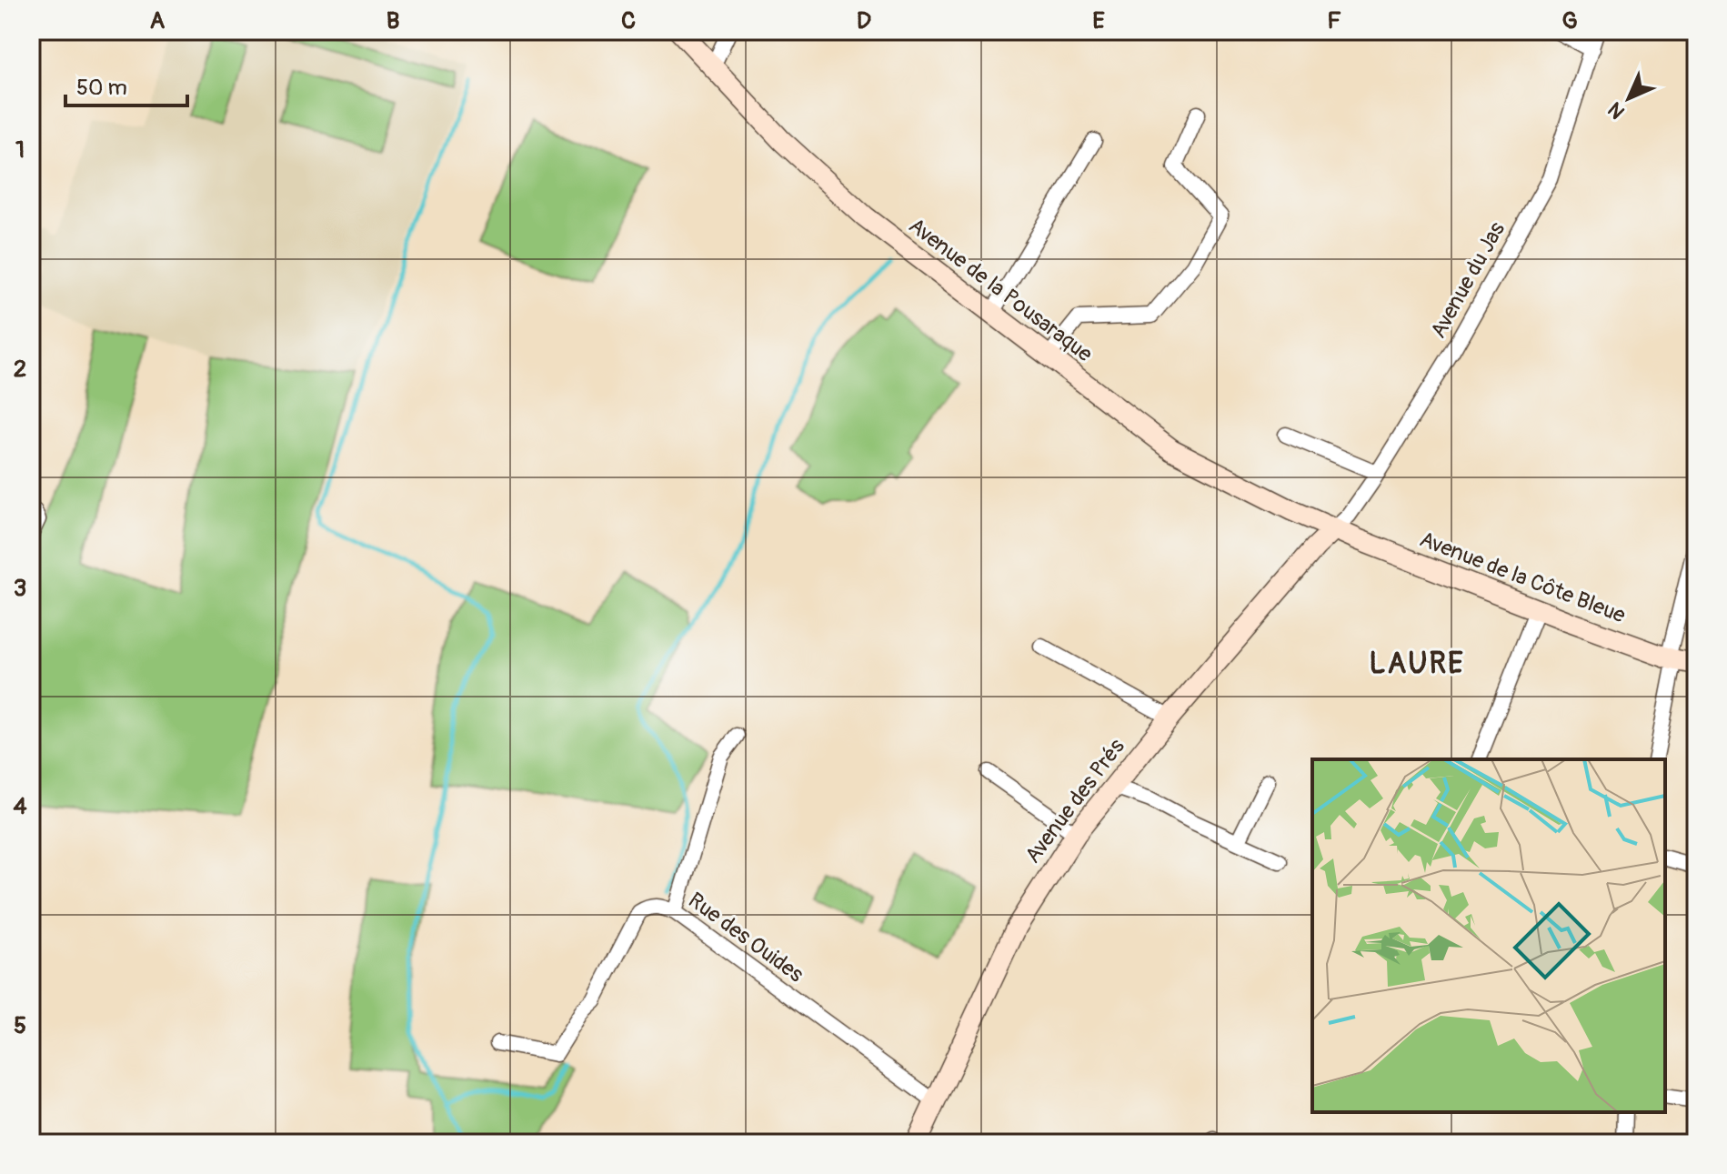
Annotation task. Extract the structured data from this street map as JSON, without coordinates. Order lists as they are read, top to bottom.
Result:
{
  "streets": {
    "street": [
      "Avenue du Jas",
      "Avenue de la Pousaraque",
      "Avenue de la Côte Bleue",
      "Avenue des Prés",
      "Rue des Ouides"
    ]
  },
  "crossings": [
    ["Avenue du Jas", "Avenue de la Pousaraque"],
    ["Avenue du Jas", "Avenue de la Côte Bleue"],
    ["Avenue du Jas", "Avenue des Prés"],
    ["Avenue de la Pousaraque", "Avenue de la Côte Bleue"],
    ["Avenue de la Pousaraque", "Avenue des Prés"],
    ["Avenue de la Côte Bleue", "Avenue des Prés"],
    ["Avenue des Prés", "Rue des Ouides"]
  ],
  "districts": ["LAURE"],
  "scale_bar": "50 m",
  "north": "bottom left",
  "grid": {
    "columns": [
      "A",
      "B",
      "C",
      "D",
      "E",
      "F",
      "G"
    ],
    "rows": [
      "1",
      "2",
      "3",
      "4",
      "5"
    ]
  }
}
